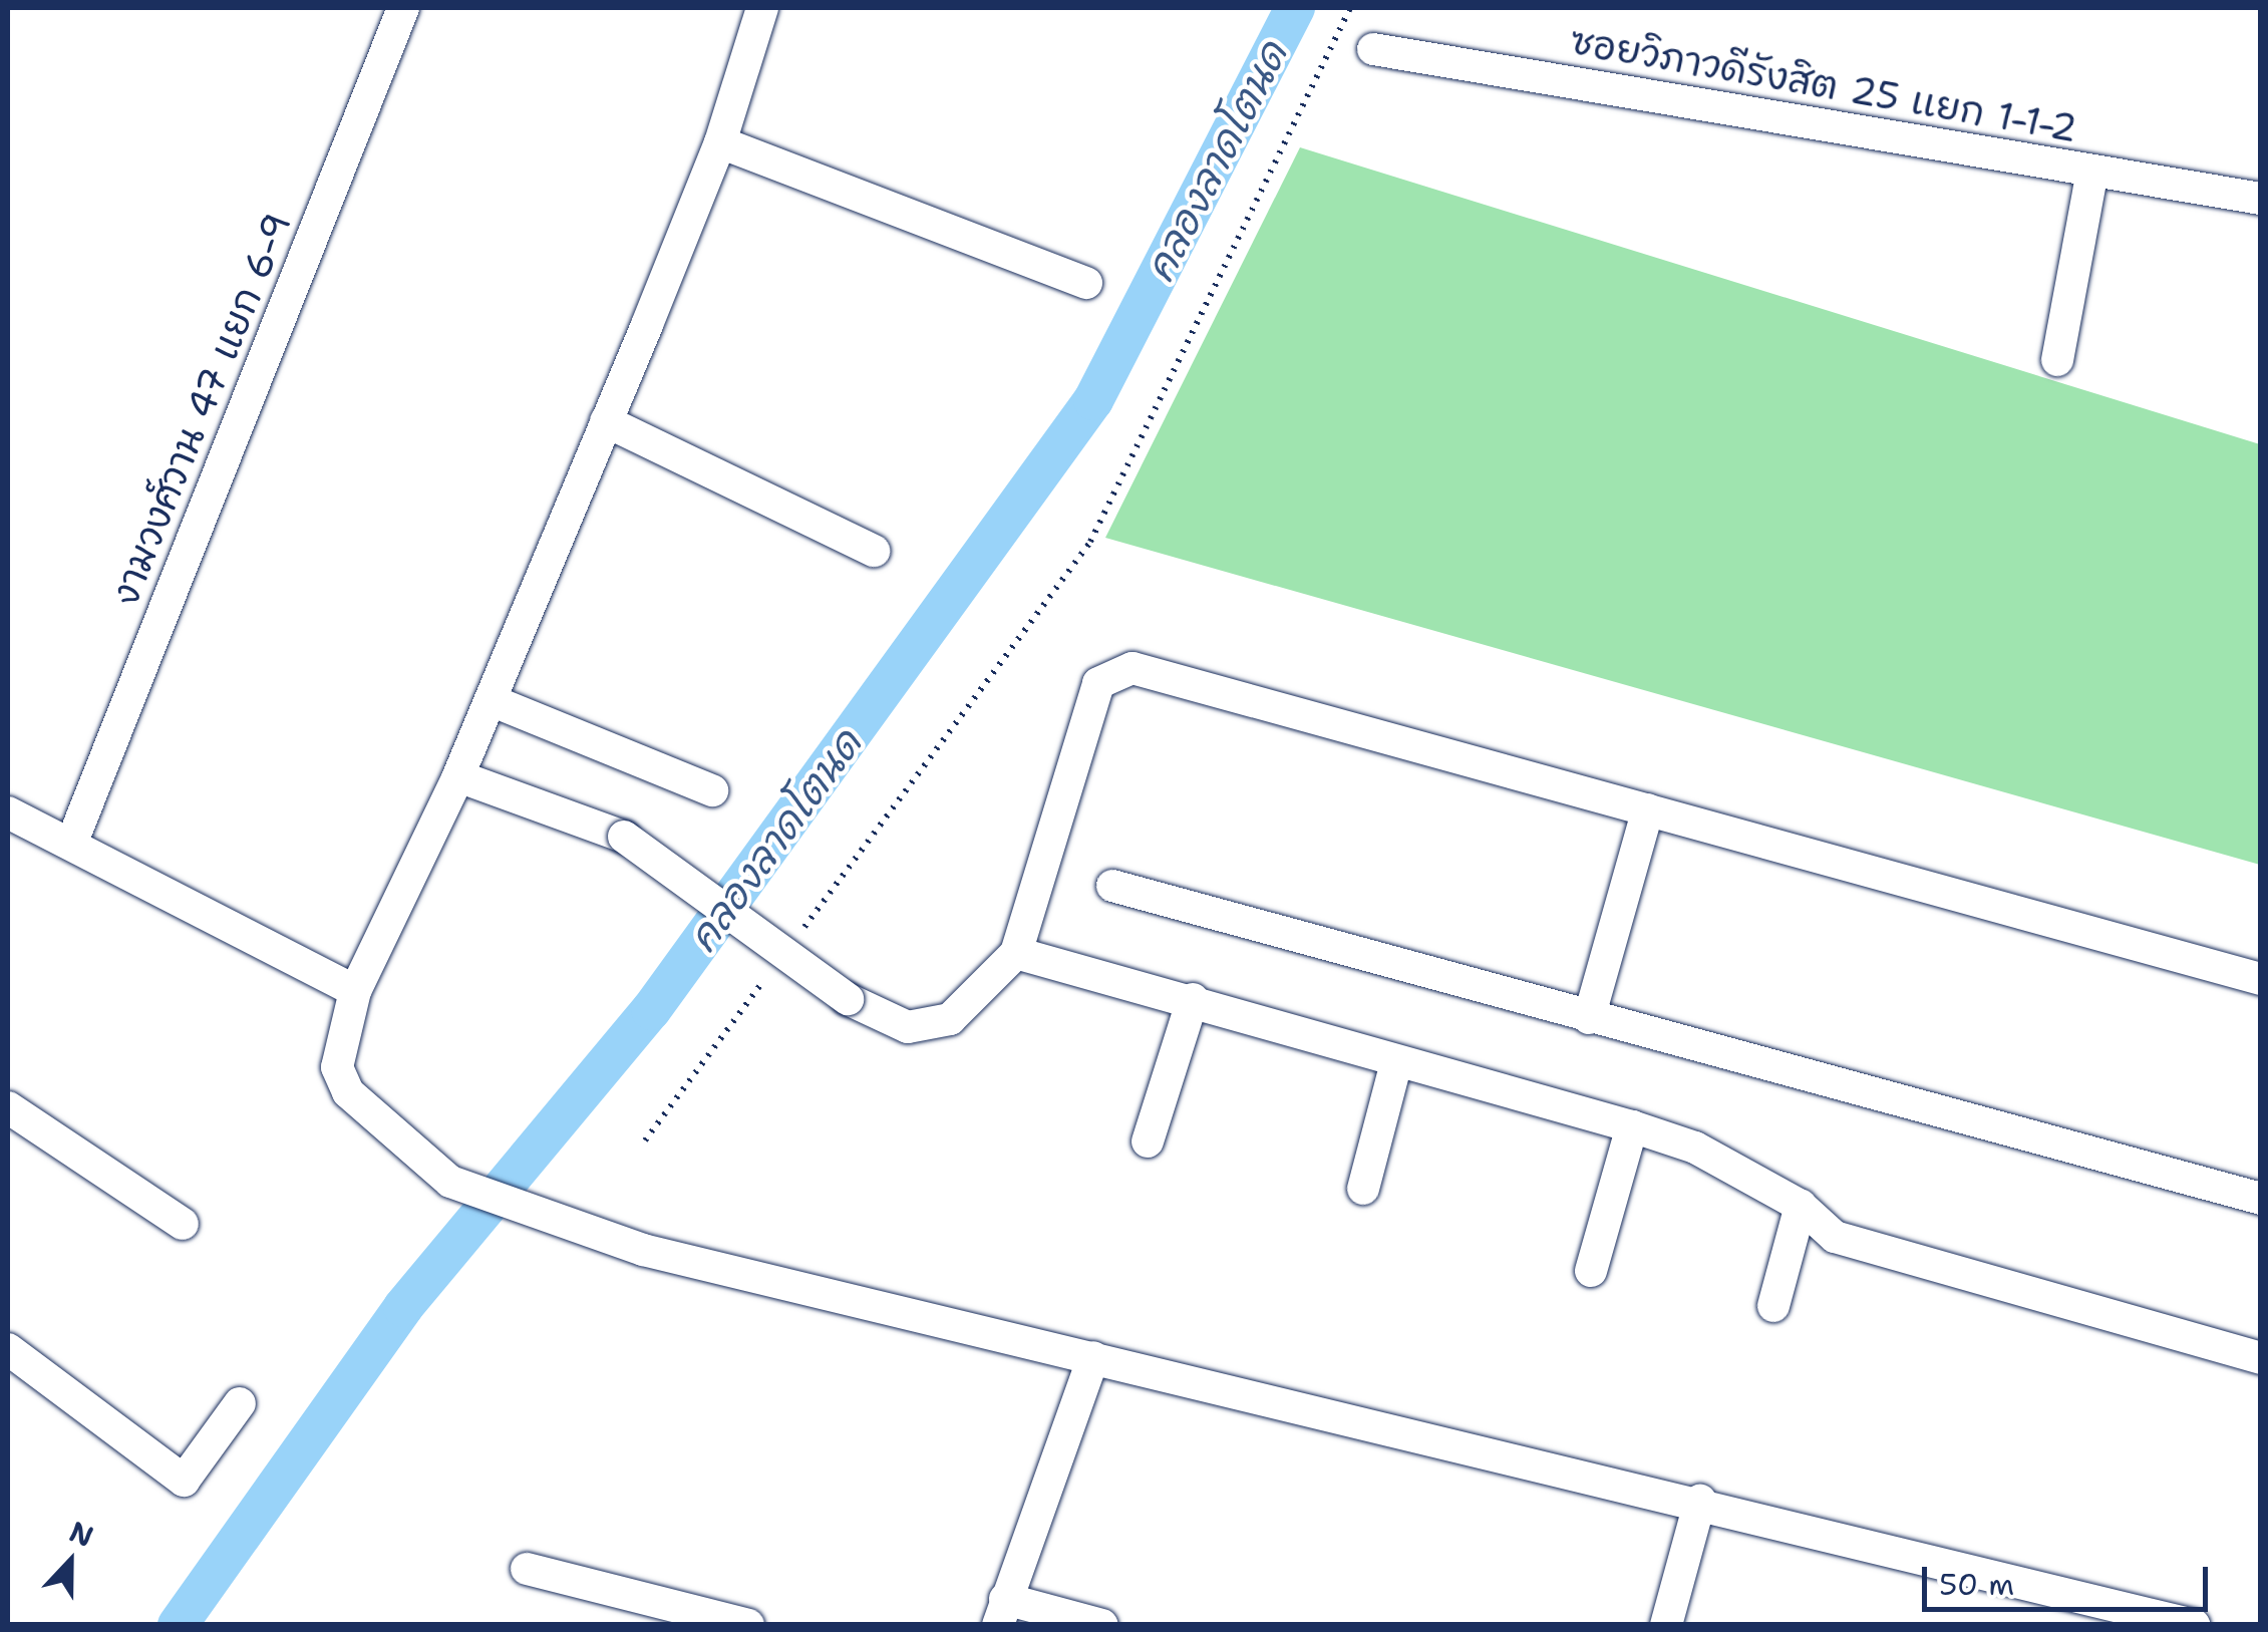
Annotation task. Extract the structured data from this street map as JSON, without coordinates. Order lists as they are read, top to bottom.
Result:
{
  "streets": {
    "street": ["ซอยวิภาวดีรังสิต 25 แยก 1-1-2", "งามวงศ์วาน 47 แยก 6-9"]
  },
  "water": ["คลองลาดโตนด"],
  "scale_bar": "50 m",
  "north": "top"
}
